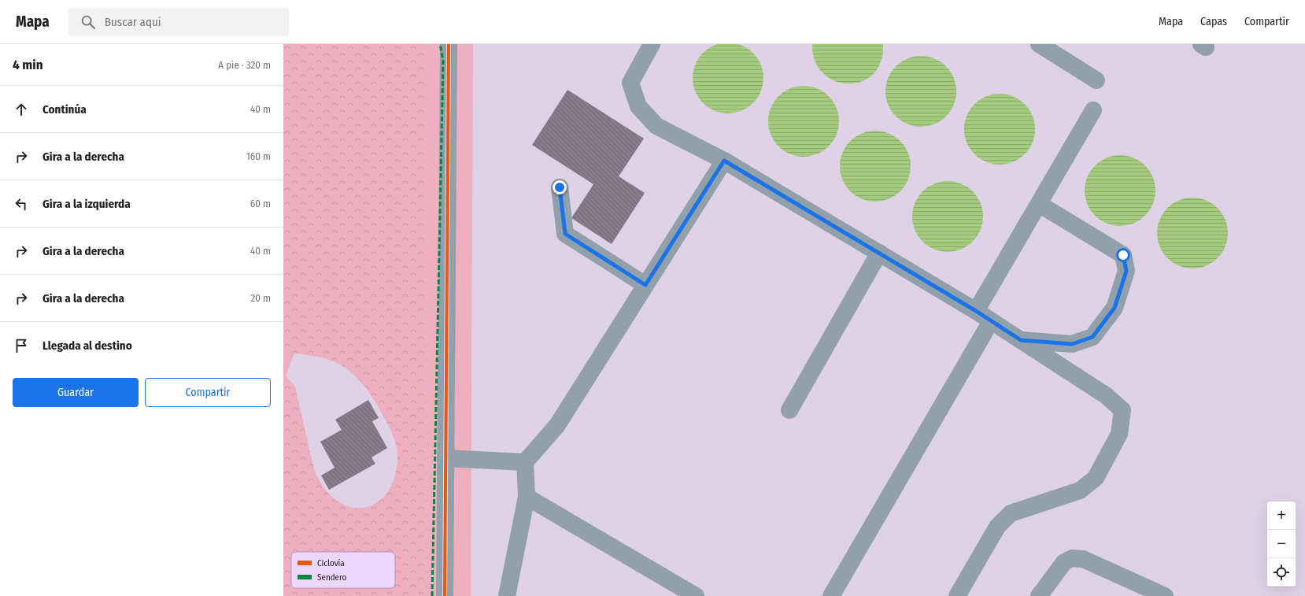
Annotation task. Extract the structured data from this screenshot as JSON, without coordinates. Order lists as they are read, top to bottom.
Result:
{
  "legend": ["Ciclovía", "Sendero"],
  "page": {
    "header": "Mapa",
    "search": "Buscar aquí",
    "nav": ["Mapa", "Capas", "Compartir"],
    "heading": ["4 min", "A pie · 320 m"],
    "list": [
      ["Continúa", "40 m"],
      ["Gira a la derecha", "160 m"],
      ["Gira a la izquierda", "60 m"],
      ["Gira a la derecha", "40 m"],
      ["Gira a la derecha", "20 m"],
      "Llegada al destino"
    ],
    "buttons": ["Guardar", "Compartir"],
    "map_buttons": ["+", "−"]
  }
}
